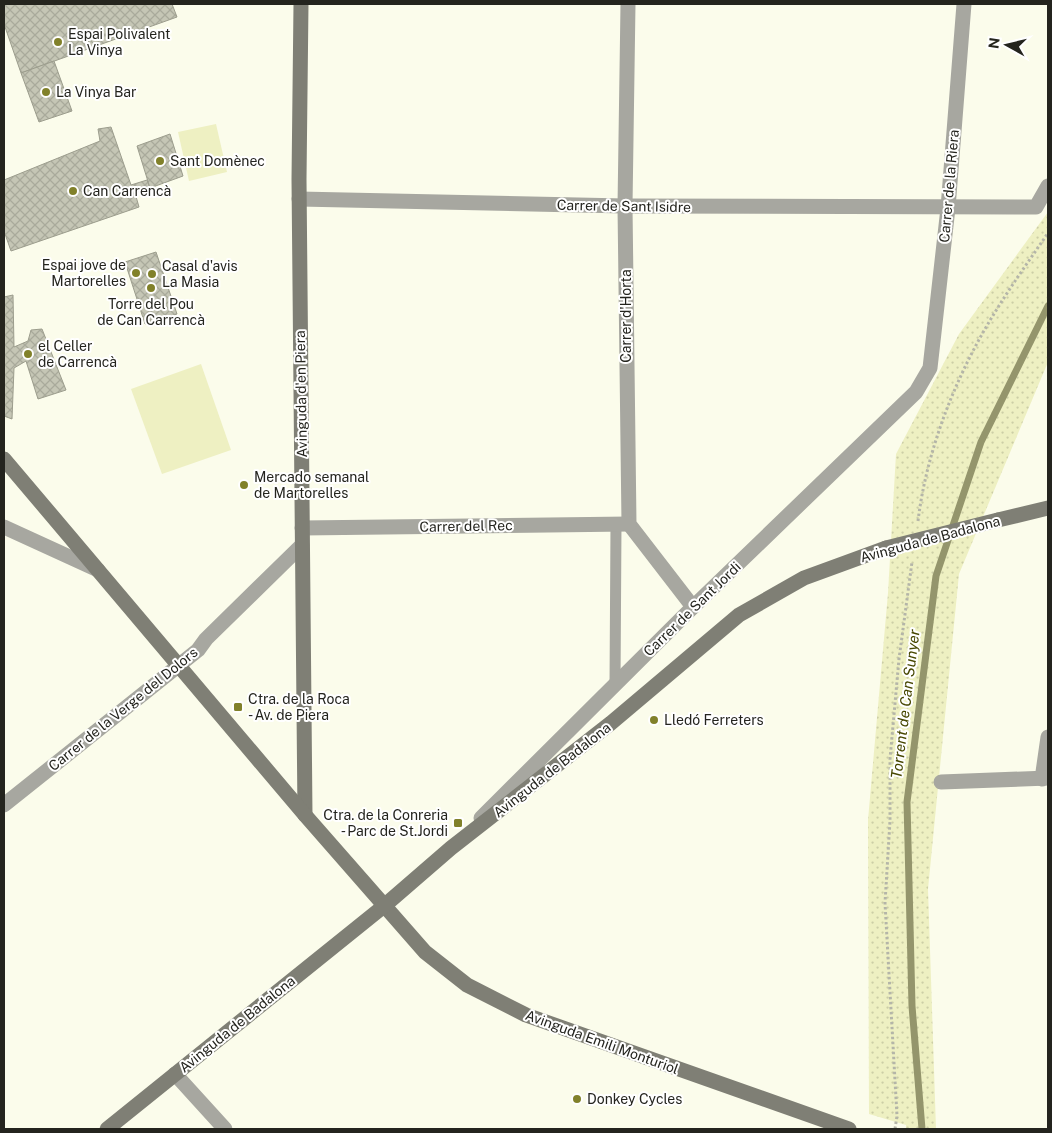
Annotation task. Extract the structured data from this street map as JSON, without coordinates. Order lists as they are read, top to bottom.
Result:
{
  "streets": {
    "street": [
      "Carrer de la Riera",
      "Carrer de Sant Isidre",
      "Carrer d'Horta",
      "Avinguda d'en Piera",
      "Carrer del Rec",
      "Avinguda de Badalona",
      "Carrer de Sant Jordi",
      "Carrer de la Verge del Dolors",
      "Avinguda Emili Monturiol"
    ]
  },
  "crossings": [
    ["Carrer de la Riera", "Carrer de Sant Isidre"],
    ["Carrer de la Riera", "Carrer de Sant Jordi"],
    ["Carrer de Sant Isidre", "Carrer d'Horta"],
    ["Carrer de Sant Isidre", "Avinguda d'en Piera"],
    ["Carrer d'Horta", "Carrer del Rec"],
    ["Avinguda d'en Piera", "Carrer del Rec"],
    ["Avinguda d'en Piera", "Carrer de la Verge del Dolors"],
    ["Avinguda d'en Piera", "Avinguda Emili Monturiol"],
    ["Avinguda de Badalona", "Carrer de Sant Jordi"],
    ["Avinguda de Badalona", "Avinguda Emili Monturiol"],
    ["Carrer de la Verge del Dolors", "Avinguda Emili Monturiol"]
  ],
  "water": ["Torrent de Can Sunyer"],
  "places": {
    "other": [
      "Espai Polivalent La Vinya",
      "La Vinya Bar",
      "Sant Domènec",
      "Can Carrencà",
      "Espai jove de Martorelles",
      "Casal d'avis La Masia",
      "Torre del Pou de Can Carrencà",
      "el Celler de Carrencà",
      "Mercado semanal de Martorelles",
      "Lledó Ferreters",
      "Donkey Cycles"
    ],
    "transit": ["Ctra. de la Roca - Av. de Piera", "Ctra. de la Conreria - Parc de St.Jordi"]
  },
  "north": "left"
}
